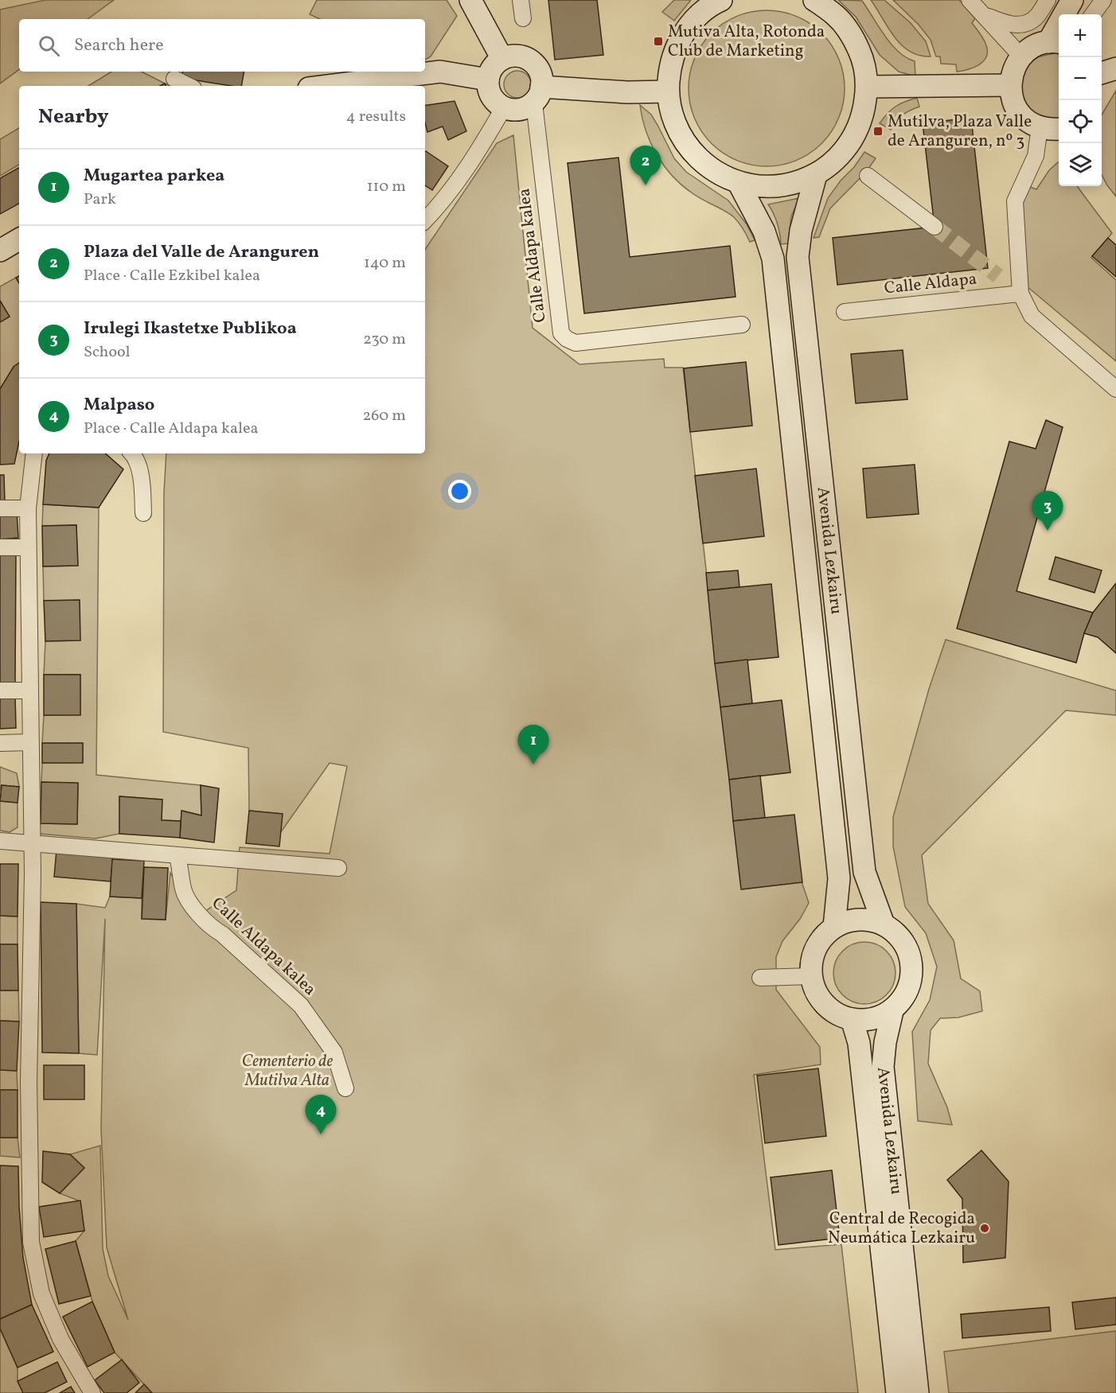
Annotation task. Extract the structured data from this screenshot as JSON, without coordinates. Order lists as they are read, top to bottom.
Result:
{
  "streets": {
    "street": ["Calle Aldapa kalea", "Calle Aldapa", "Avenida Lezkairu"]
  },
  "parks": ["Cementerio de Mutilva Alta"],
  "places": {
    "transit": ["Mutiva Alta, Rotonda Club de Marketing", "Mutilva, Plaza Valle de Aranguren, nº 3"],
    "other": ["Central de Recogida Neumática Lezkairu"]
  },
  "page": {
    "map_buttons": ["+", "−"],
    "search": "Search here",
    "heading": ["Nearby", "4 results"],
    "pins": [
      "2",
      "3",
      "1",
      "4"
    ],
    "list": [
      {
        "mark": "1",
        "name": "Mugartea parkea",
        "note": "Park",
        "value": "110 m"
      },
      {
        "mark": "2",
        "name": "Plaza del Valle de Aranguren",
        "note": "Place · Calle Ezkibel kalea",
        "value": "140 m"
      },
      {
        "mark": "3",
        "name": "Irulegi Ikastetxe Publikoa",
        "note": "School",
        "value": "230 m"
      },
      {
        "mark": "4",
        "name": "Malpaso",
        "note": "Place · Calle Aldapa kalea",
        "value": "260 m"
      }
    ]
  }
}
